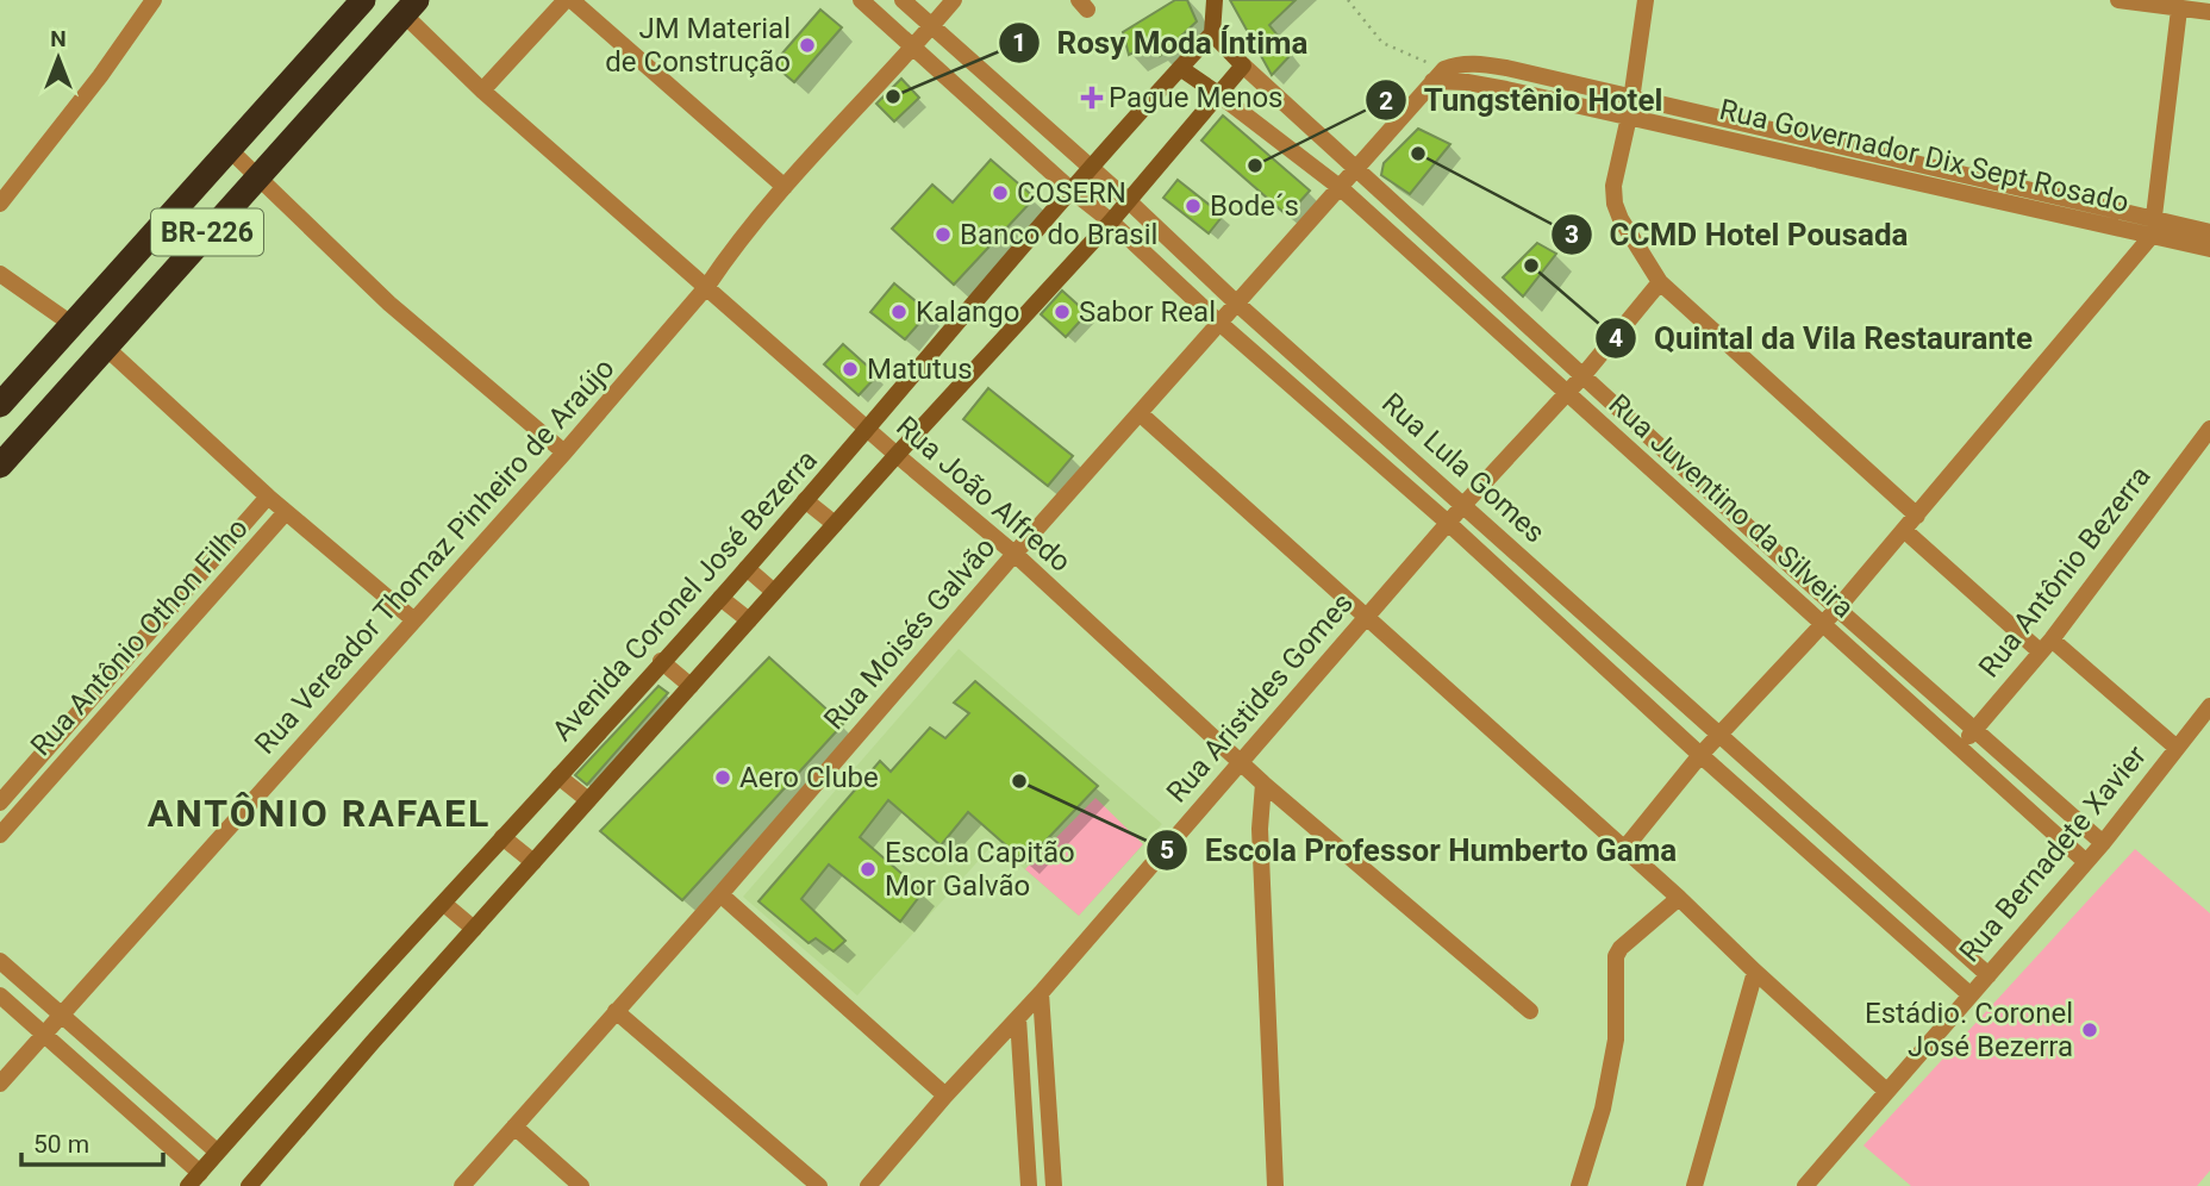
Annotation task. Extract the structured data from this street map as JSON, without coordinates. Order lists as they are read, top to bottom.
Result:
{
  "streets": {
    "highway": ["BR-226"],
    "street": [
      "Rua Governador Dix Sept Rosado",
      "Rua Lula Gomes",
      "Rua João Alfredo",
      "Rua Juventino da Silveira",
      "Rua Vereador Thomaz Pinheiro de Araújo",
      "Rua Antônio Bezerra",
      "Avenida Coronel José Bezerra",
      "Rua Moisés Galvão",
      "Rua Antônio Othon Filho",
      "Rua Aristides Gomes",
      "Rua Bernadete Xavier"
    ]
  },
  "crossings": [
    ["Rua Governador Dix Sept Rosado", "Rua Moisés Galvão"],
    ["BR-226", "Rua João Alfredo"],
    ["Rua Lula Gomes", "Rua Vereador Thomaz Pinheiro de Araújo"],
    ["Rua Lula Gomes", "Avenida Coronel José Bezerra"],
    ["Rua Lula Gomes", "Rua Moisés Galvão"],
    ["Rua Lula Gomes", "Rua Aristides Gomes"],
    ["Rua Lula Gomes", "Rua Bernadete Xavier"],
    ["Rua João Alfredo", "Rua Vereador Thomaz Pinheiro de Araújo"],
    ["Rua João Alfredo", "Avenida Coronel José Bezerra"],
    ["Rua João Alfredo", "Rua Moisés Galvão"],
    ["Rua João Alfredo", "Rua Aristides Gomes"],
    ["Rua Juventino da Silveira", "Rua Antônio Bezerra"],
    ["Rua Juventino da Silveira", "Avenida Coronel José Bezerra"],
    ["Rua Juventino da Silveira", "Rua Moisés Galvão"],
    ["Rua Juventino da Silveira", "Rua Aristides Gomes"],
    ["Rua Juventino da Silveira", "Rua Bernadete Xavier"]
  ],
  "districts": ["ANTÔNIO RAFAEL"],
  "places": {
    "other": [
      "JM Material de Construção",
      "Rosy Moda Íntima",
      "CCMD Hotel Pousada",
      "Tungstênio Hotel",
      "COSERN",
      "Bode´s",
      "Banco do Brasil",
      "Quintal da Vila Restaurante",
      "Kalango",
      "Sabor Real",
      "Matutus",
      "Aero Clube",
      "Escola Professor Humberto Gama",
      "Escola Capitão Mor Galvão",
      "Estádio. Coronel José Bezerra"
    ],
    "health": ["Pague Menos"]
  },
  "scale_bar": "50 m",
  "north": "top"
}
